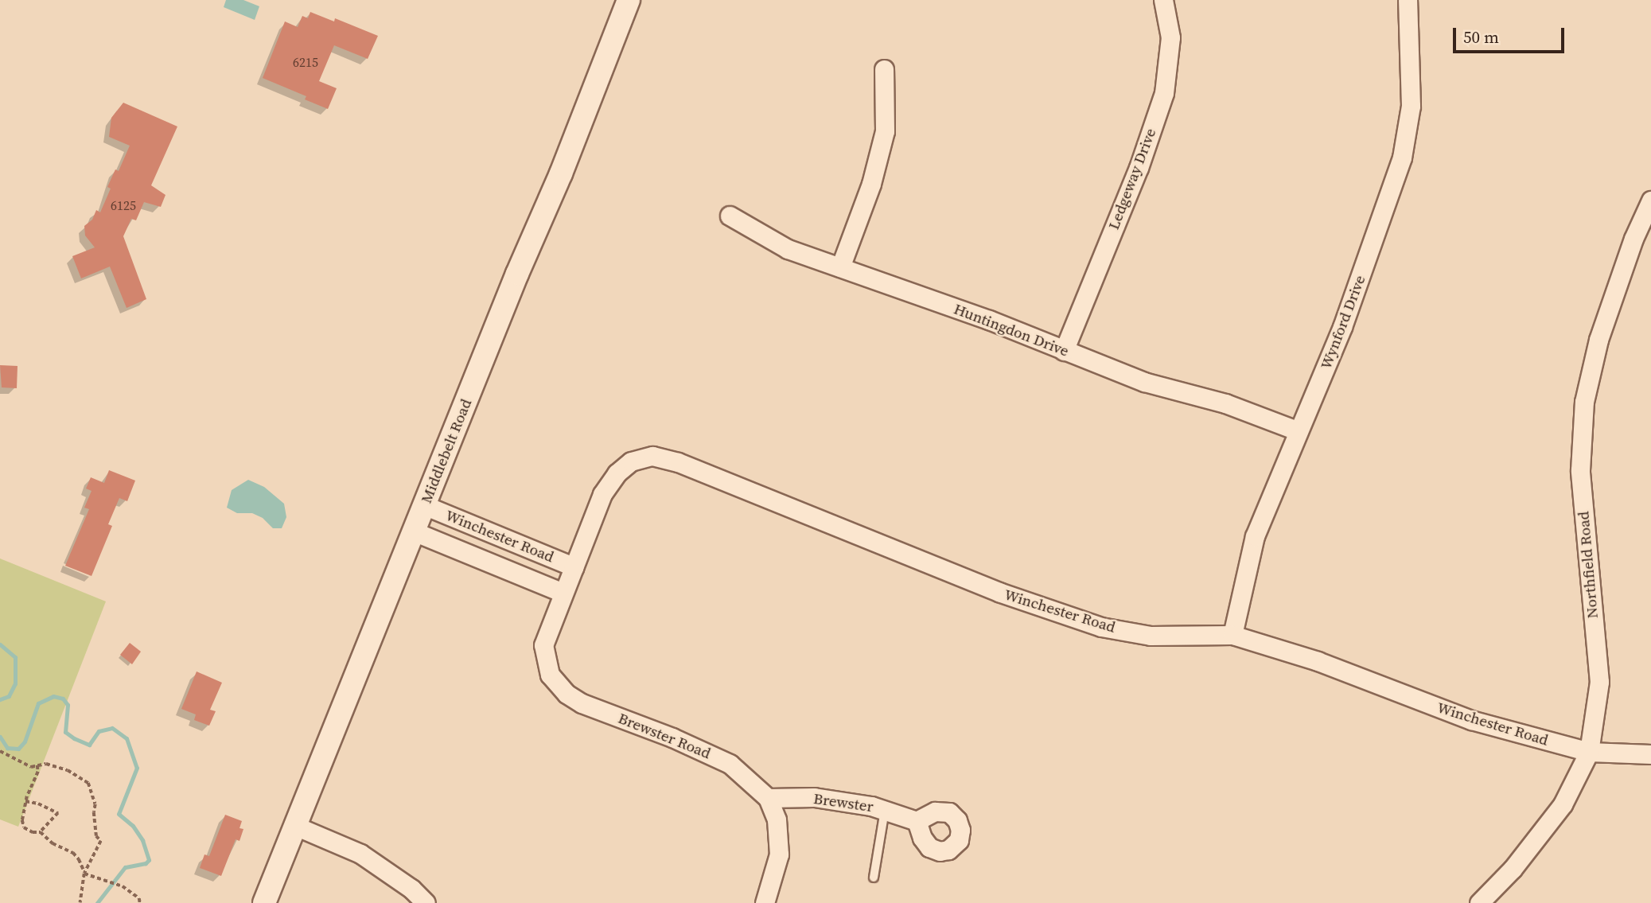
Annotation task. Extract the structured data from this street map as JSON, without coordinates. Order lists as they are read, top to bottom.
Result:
{
  "streets": {
    "street": [
      "Ledgeway Drive",
      "Wynford Drive",
      "Huntingdon Drive",
      "Middlebelt Road",
      "Winchester Road",
      "Northfield Road",
      "Brewster Road",
      "Brewster"
    ]
  },
  "crossings": [
    ["Ledgeway Drive", "Huntingdon Drive"],
    ["Wynford Drive", "Huntingdon Drive"],
    ["Wynford Drive", "Winchester Road"],
    ["Middlebelt Road", "Winchester Road"],
    ["Winchester Road", "Northfield Road"],
    ["Winchester Road", "Brewster Road"],
    ["Brewster Road", "Brewster"]
  ],
  "house_numbers": ["6215", "6125"],
  "scale_bar": "50 m"
}
